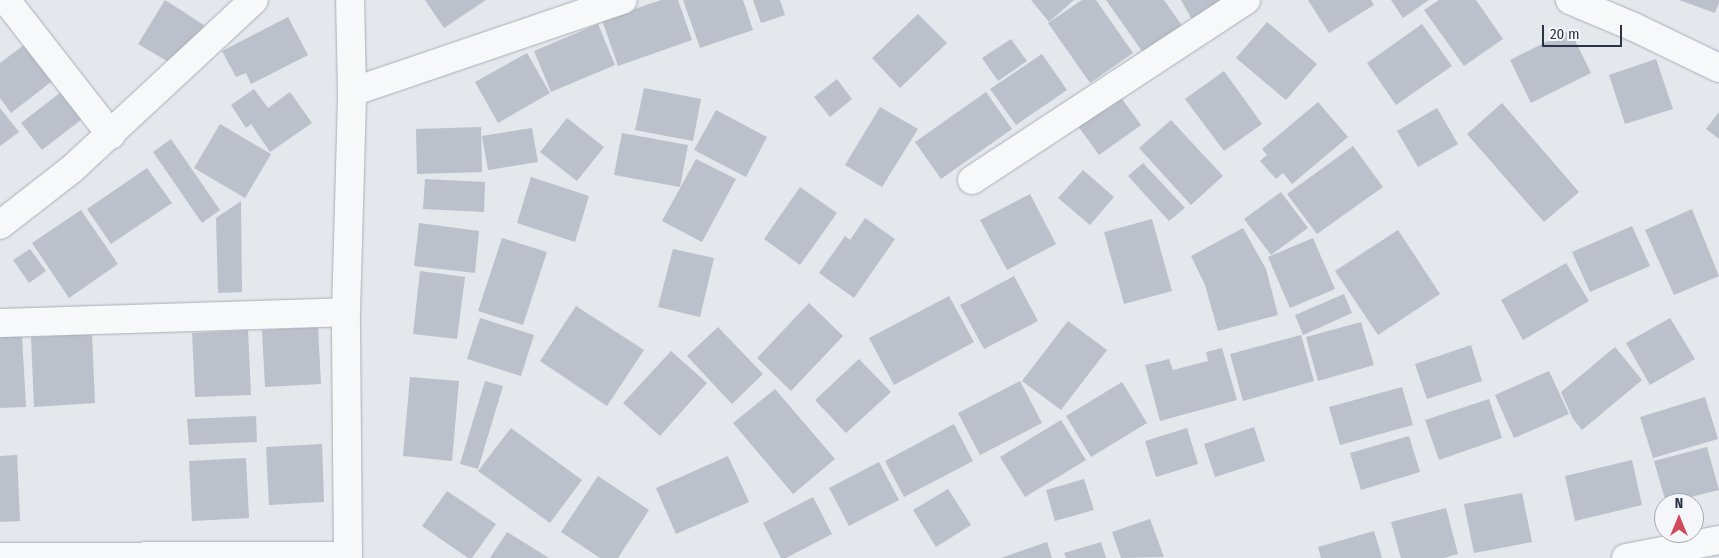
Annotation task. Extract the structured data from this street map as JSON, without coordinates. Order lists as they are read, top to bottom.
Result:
{
  "scale_bar": "20 m",
  "north": "top"
}
